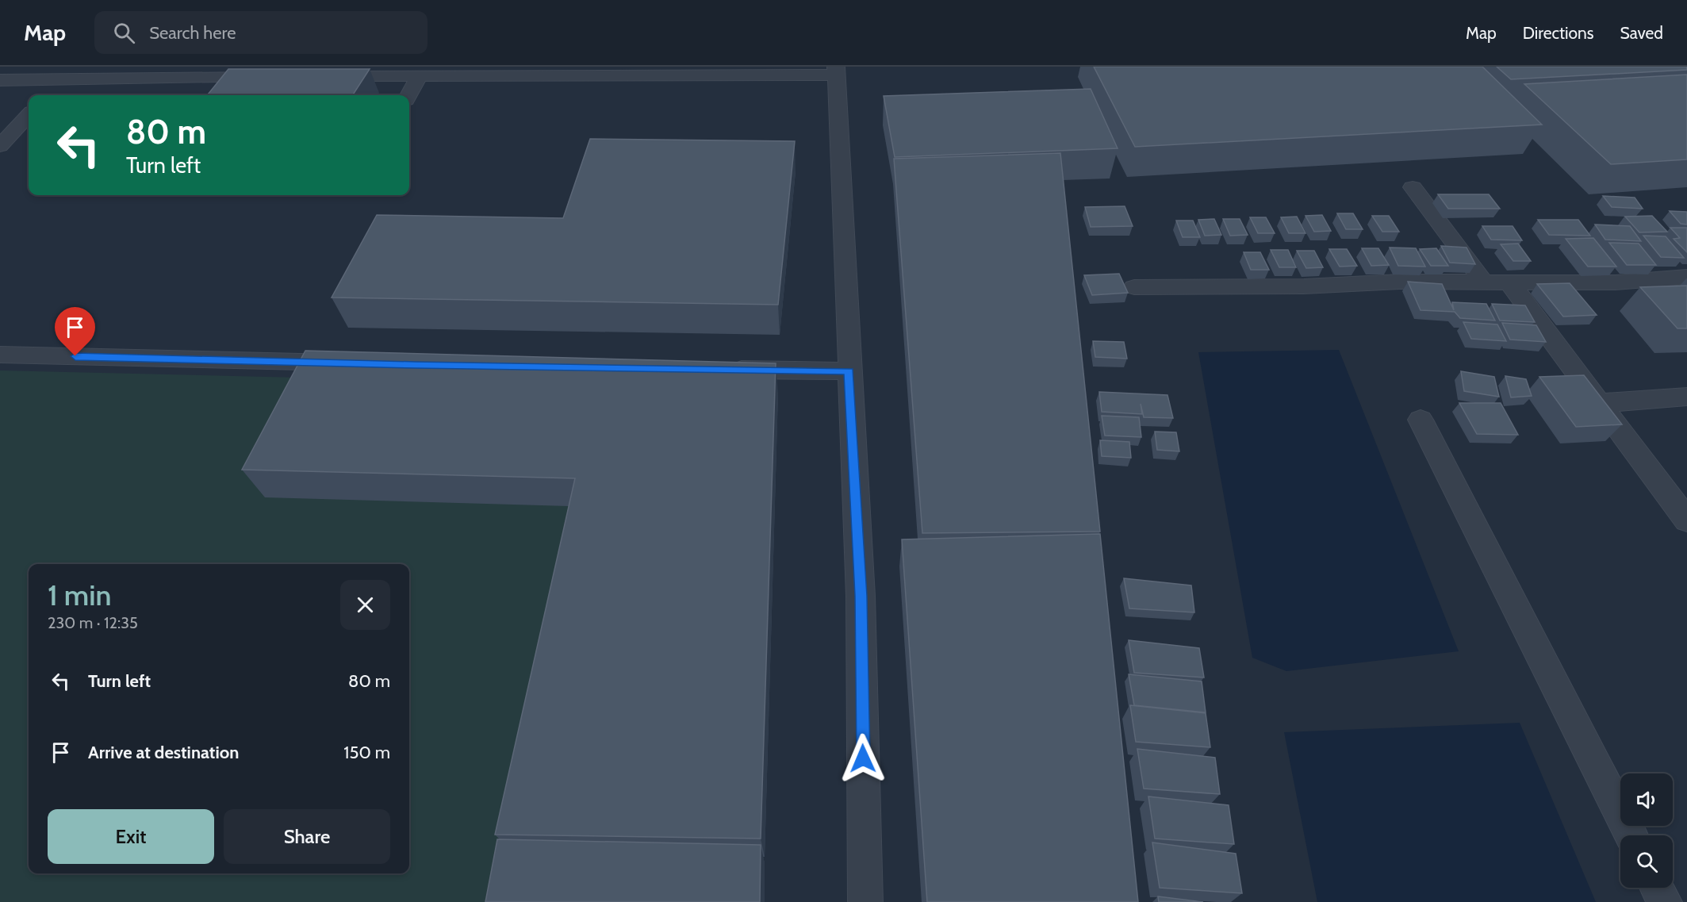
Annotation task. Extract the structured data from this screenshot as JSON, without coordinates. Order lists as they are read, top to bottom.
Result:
{
  "page": {
    "header": "Map",
    "search": "Search here",
    "nav": ["Map", "Directions", "Saved"],
    "turn": ["80 m", "Turn left"],
    "heading": ["1 min", "230 m · 12:35"],
    "list": [
      {
        "name": "Turn left",
        "value": "80 m"
      },
      {
        "name": "Arrive at destination",
        "value": "150 m"
      }
    ],
    "buttons": ["Exit", "Share"]
  }
}
